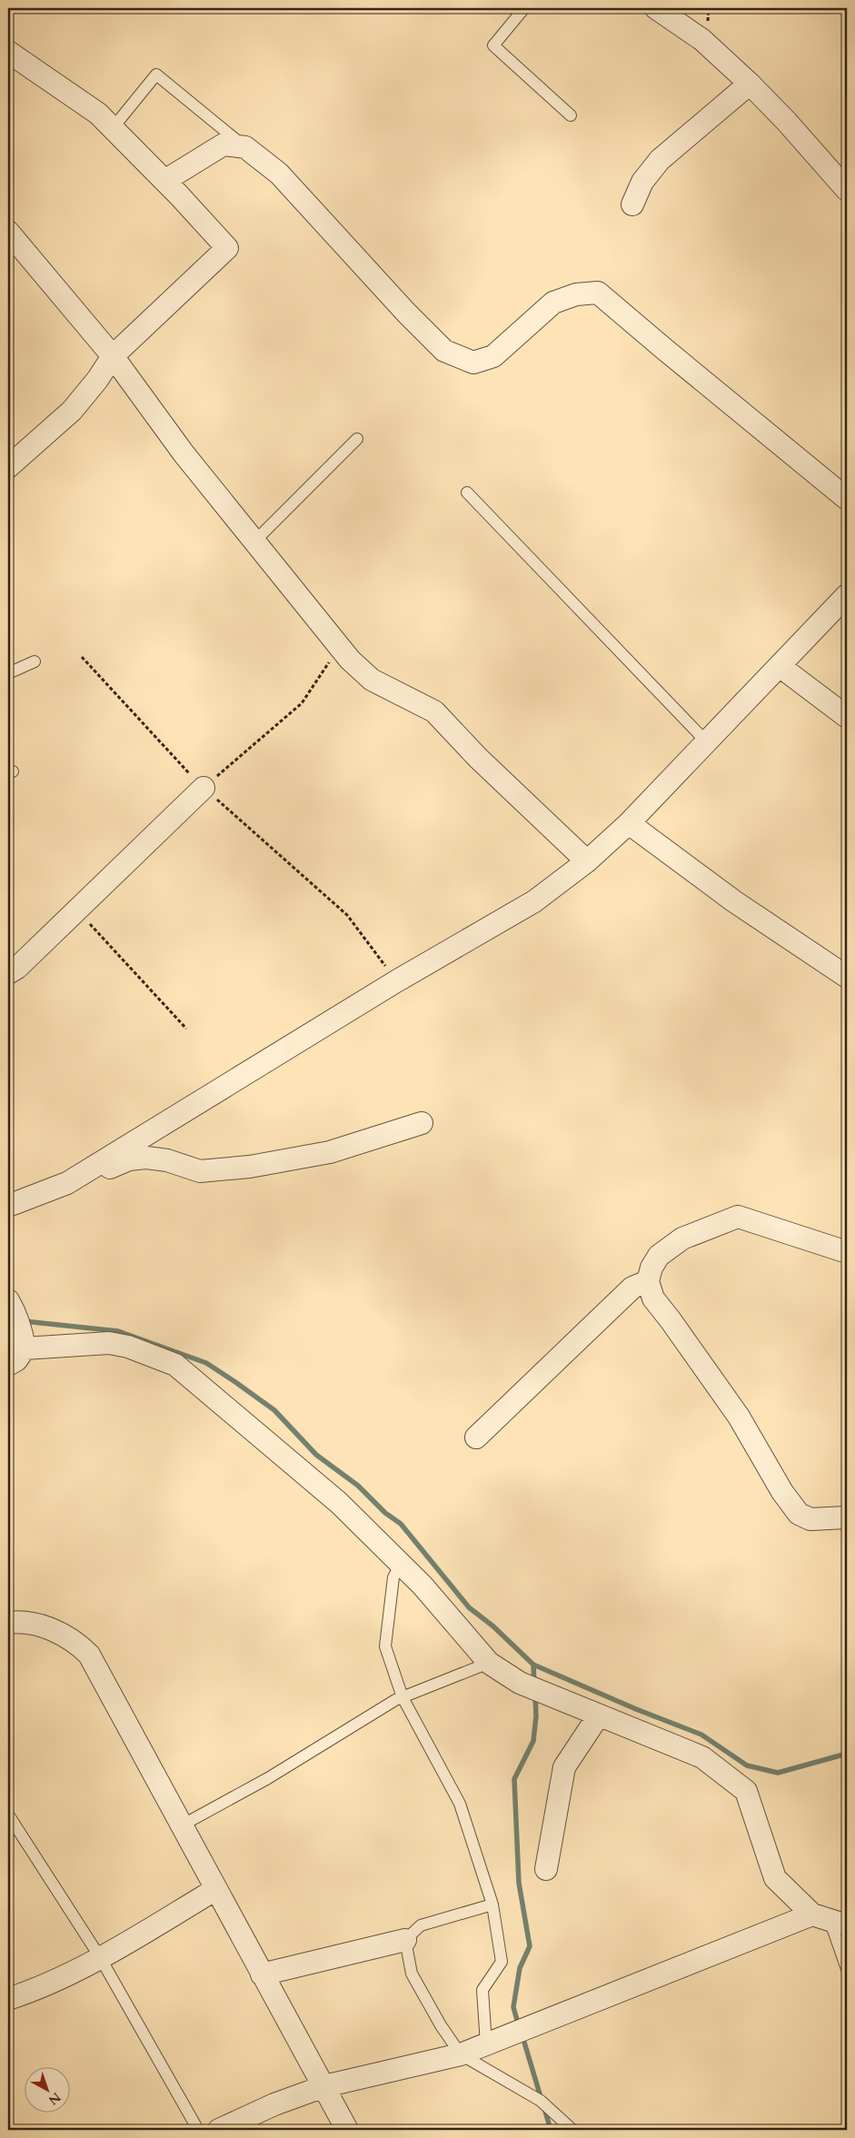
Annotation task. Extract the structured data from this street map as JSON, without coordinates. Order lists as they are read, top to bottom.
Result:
{
  "north": "bottom right"
}
